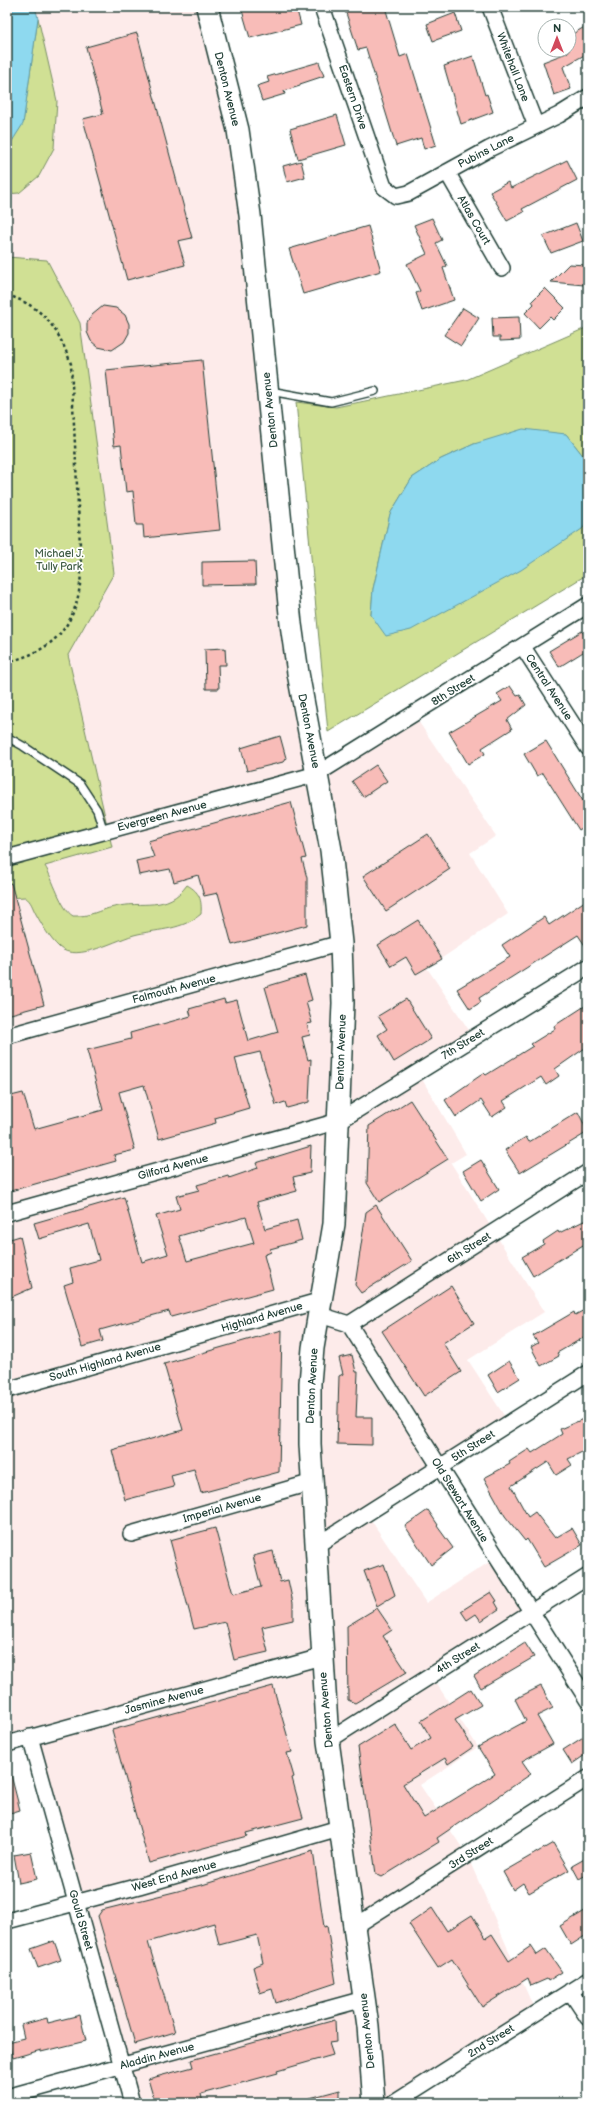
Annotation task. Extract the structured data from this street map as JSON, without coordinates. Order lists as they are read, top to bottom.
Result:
{
  "streets": {
    "main road": ["Denton Avenue"],
    "street": [
      "Whitehall Lane",
      "Eastern Drive",
      "Pubins Lane",
      "Atlas Court",
      "Central Avenue",
      "8th Street",
      "Evergreen Avenue",
      "Falmouth Avenue",
      "7th Street",
      "Gilford Avenue",
      "6th Street",
      "Highland Avenue",
      "South Highland Avenue",
      "5th Street",
      "Old Stewart Avenue",
      "Imperial Avenue",
      "4th Street",
      "Jasmine Avenue",
      "3rd Street",
      "West End Avenue",
      "Gould Street",
      "2nd Street",
      "Aladdin Avenue"
    ]
  },
  "crossings": [
    ["Whitehall Lane", "Pubins Lane"],
    ["Denton Avenue", "8th Street"],
    ["Denton Avenue", "Evergreen Avenue"],
    ["Denton Avenue", "Falmouth Avenue"],
    ["Denton Avenue", "7th Street"],
    ["Denton Avenue", "Gilford Avenue"],
    ["Denton Avenue", "Highland Avenue"],
    ["Denton Avenue", "5th Street"],
    ["Denton Avenue", "Imperial Avenue"],
    ["Denton Avenue", "4th Street"],
    ["Denton Avenue", "Jasmine Avenue"],
    ["Denton Avenue", "3rd Street"],
    ["Denton Avenue", "West End Avenue"],
    ["Denton Avenue", "Aladdin Avenue"],
    ["Eastern Drive", "Pubins Lane"],
    ["Pubins Lane", "Atlas Court"],
    ["Central Avenue", "8th Street"],
    ["8th Street", "Evergreen Avenue"],
    ["7th Street", "Gilford Avenue"],
    ["6th Street", "Old Stewart Avenue"],
    ["Highland Avenue", "South Highland Avenue"],
    ["5th Street", "Old Stewart Avenue"],
    ["Old Stewart Avenue", "4th Street"],
    ["Jasmine Avenue", "Gould Street"],
    ["West End Avenue", "Gould Street"],
    ["Gould Street", "Aladdin Avenue"]
  ],
  "parks": ["Michael J. Tully Park"],
  "north": "top"
}
